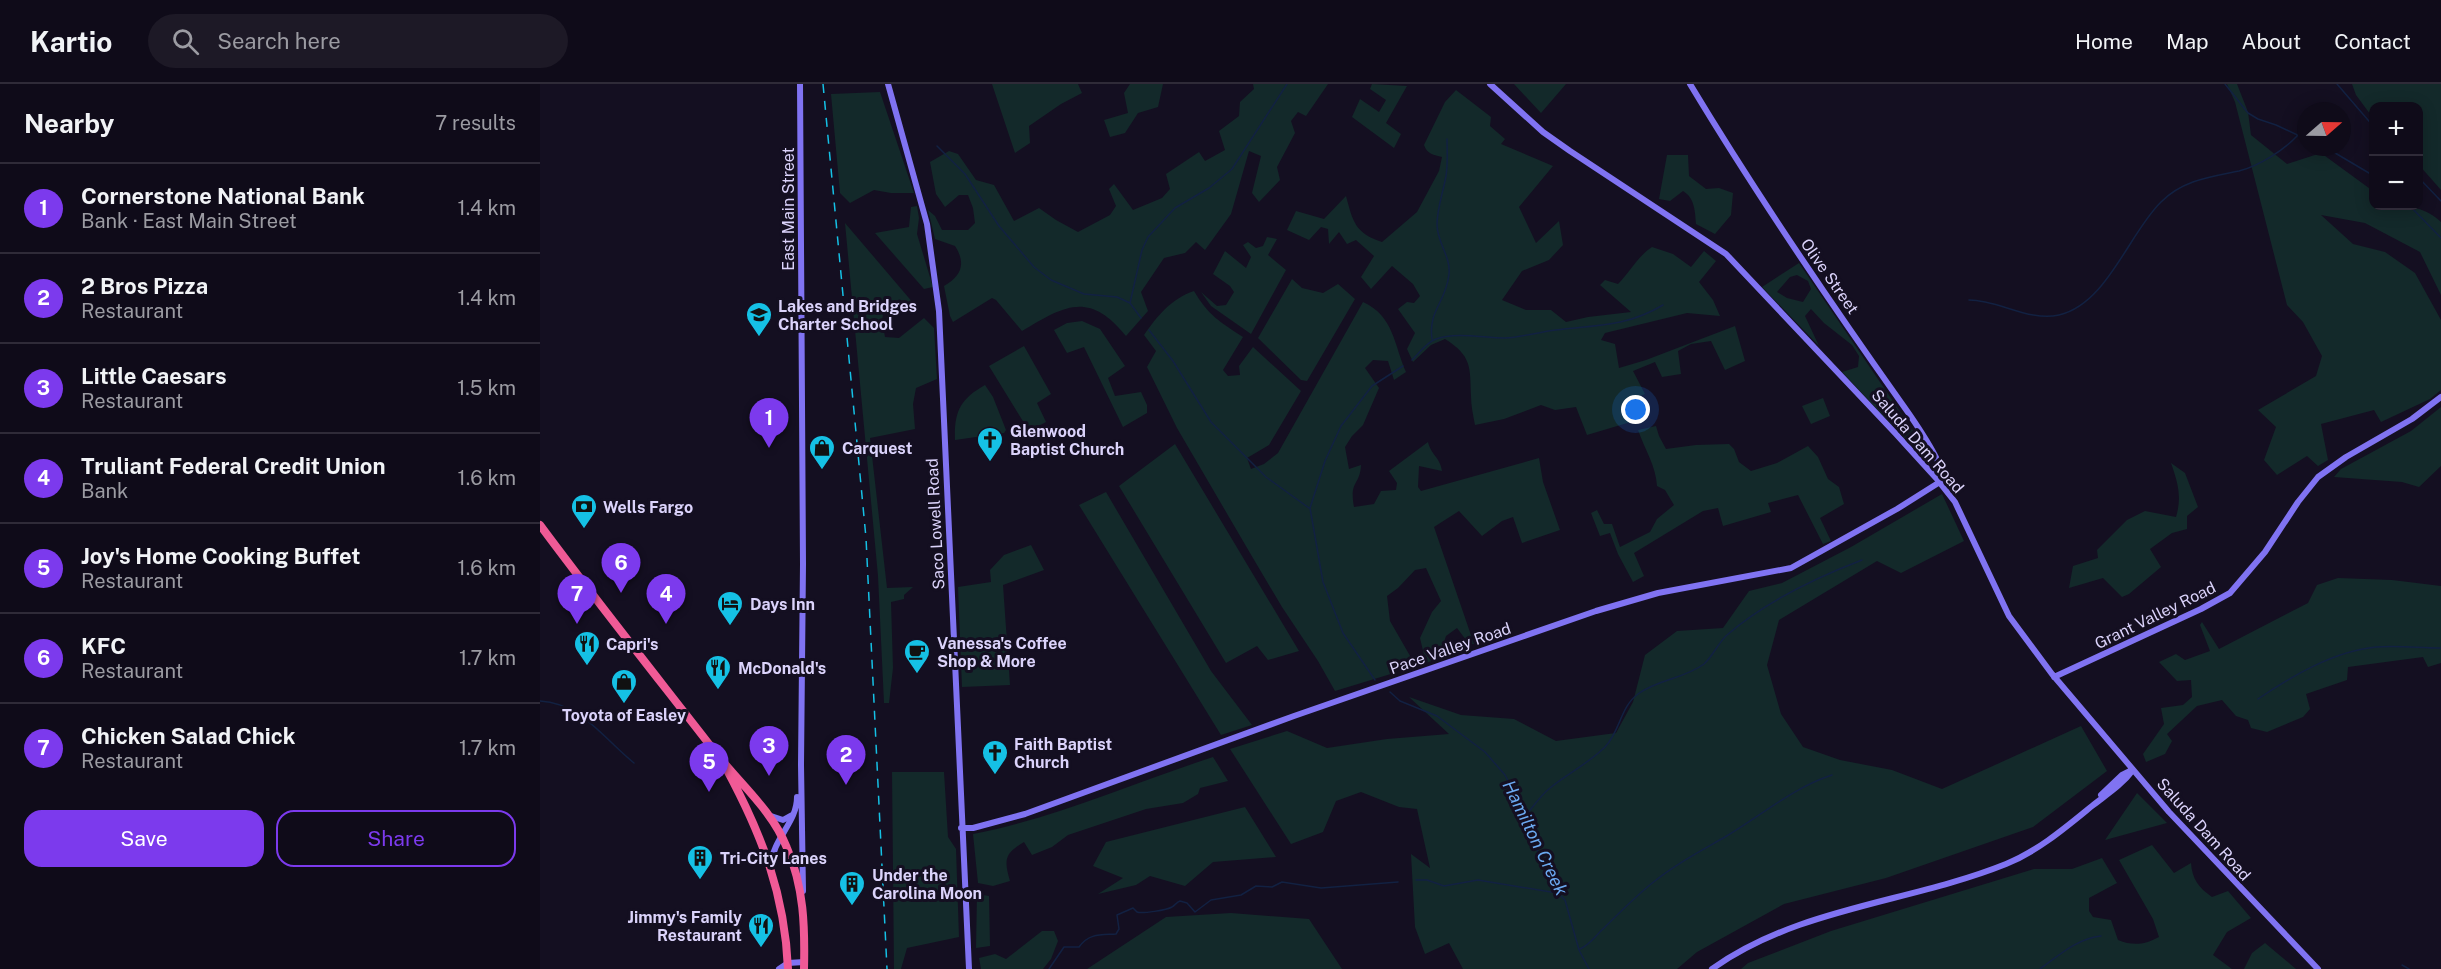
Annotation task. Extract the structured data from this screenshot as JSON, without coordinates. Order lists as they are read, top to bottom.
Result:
{
  "streets": {
    "street": [
      "East Main Street",
      "Olive Street",
      "Saluda Dam Road",
      "Saco Lowell Road",
      "Grant Valley Road",
      "Pace Valley Road"
    ]
  },
  "crossings": [
    ["Olive Street", "Saluda Dam Road"],
    ["Olive Street", "Pace Valley Road"],
    ["Saluda Dam Road", "Grant Valley Road"],
    ["Saluda Dam Road", "Pace Valley Road"],
    ["Saco Lowell Road", "Pace Valley Road"]
  ],
  "water": ["Hamilton Creek"],
  "places": {
    "school or university": ["Lakes and Bridges Charter School"],
    "church": ["Glenwood Baptist Church", "Faith Baptist Church"],
    "shop": ["Carquest", "Toyota of Easley"],
    "bank": ["Wells Fargo"],
    "hotel": ["Days Inn"],
    "restaurant": ["Capri's", "McDonald's", "Jimmy's Family Restaurant"],
    "cafe": ["Vanessa's Coffee Shop & More"],
    "building": ["Tri-City Lanes", "Under the Carolina Moon"]
  },
  "north": "right",
  "page": {
    "header": "Kartio",
    "search": "Search here",
    "nav": [
      "Home",
      "Map",
      "About",
      "Contact"
    ],
    "heading": ["Nearby", "7 results"],
    "map_buttons": ["+", "−"],
    "list": [
      {
        "mark": "1",
        "name": "Cornerstone National Bank",
        "note": "Bank · East Main Street",
        "value": "1.4 km"
      },
      {
        "mark": "2",
        "name": "2 Bros Pizza",
        "note": "Restaurant",
        "value": "1.4 km"
      },
      {
        "mark": "3",
        "name": "Little Caesars",
        "note": "Restaurant",
        "value": "1.5 km"
      },
      {
        "mark": "4",
        "name": "Truliant Federal Credit Union",
        "note": "Bank",
        "value": "1.6 km"
      },
      {
        "mark": "5",
        "name": "Joy's Home Cooking Buffet",
        "note": "Restaurant",
        "value": "1.6 km"
      },
      {
        "mark": "6",
        "name": "KFC",
        "note": "Restaurant",
        "value": "1.7 km"
      },
      {
        "mark": "7",
        "name": "Chicken Salad Chick",
        "note": "Restaurant",
        "value": "1.7 km"
      }
    ],
    "pins": [
      "1",
      "6",
      "4",
      "7",
      "3",
      "2",
      "5"
    ],
    "buttons": ["Save", "Share"]
  }
}
